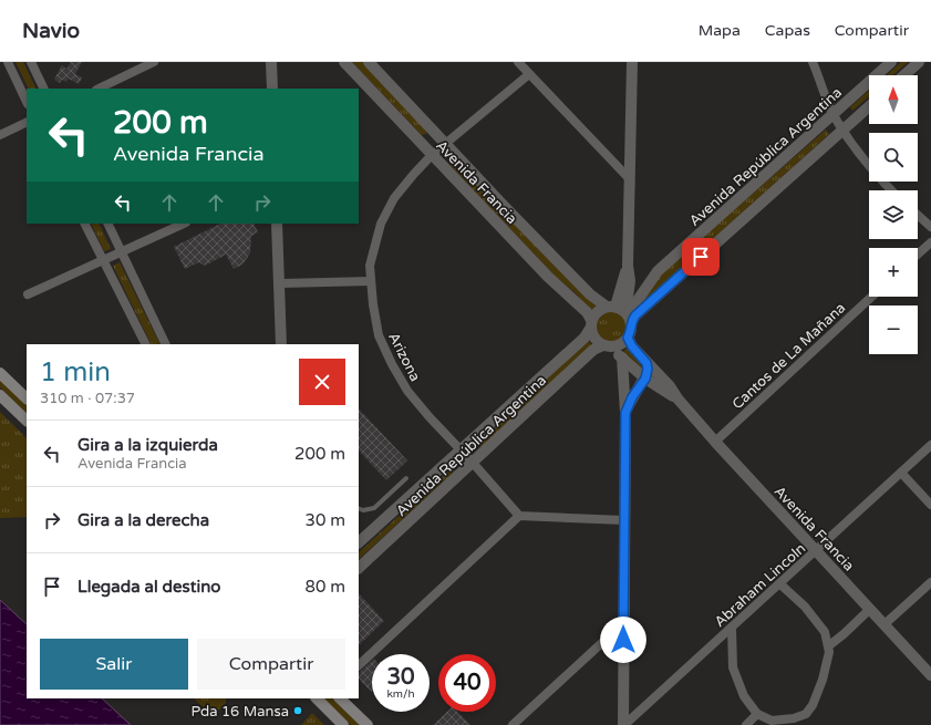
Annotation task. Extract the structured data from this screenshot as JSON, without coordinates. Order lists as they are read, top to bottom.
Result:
{
  "streets": {
    "street": [
      "Avenida República Argentina",
      "Avenida Francia",
      "Cantos de La Mañana",
      "Arizona",
      "Abraham Lincoln"
    ]
  },
  "crossings": [
    ["Avenida República Argentina", "Avenida Francia"],
    ["Avenida República Argentina", "Arizona"],
    ["Avenida Francia", "Cantos de La Mañana"],
    ["Avenida Francia", "Arizona"],
    ["Avenida Francia", "Abraham Lincoln"]
  ],
  "places": ["Pda 16 Mansa"],
  "north": "top",
  "page": {
    "header": "Navio",
    "nav": ["Mapa", "Capas", "Compartir"],
    "map_buttons": ["+", "−"],
    "turn": ["200 m", "Avenida Francia"],
    "heading": ["1 min", "310 m · 07:37"],
    "list": [
      {
        "name": "Gira a la izquierda",
        "note": "Avenida Francia",
        "value": "200 m"
      },
      {
        "name": "Gira a la derecha",
        "value": "30 m"
      },
      {
        "name": "Llegada al destino",
        "value": "80 m"
      }
    ],
    "buttons": ["Salir", "Compartir"],
    "speed": "30 km/h",
    "limit": "40"
  }
}
